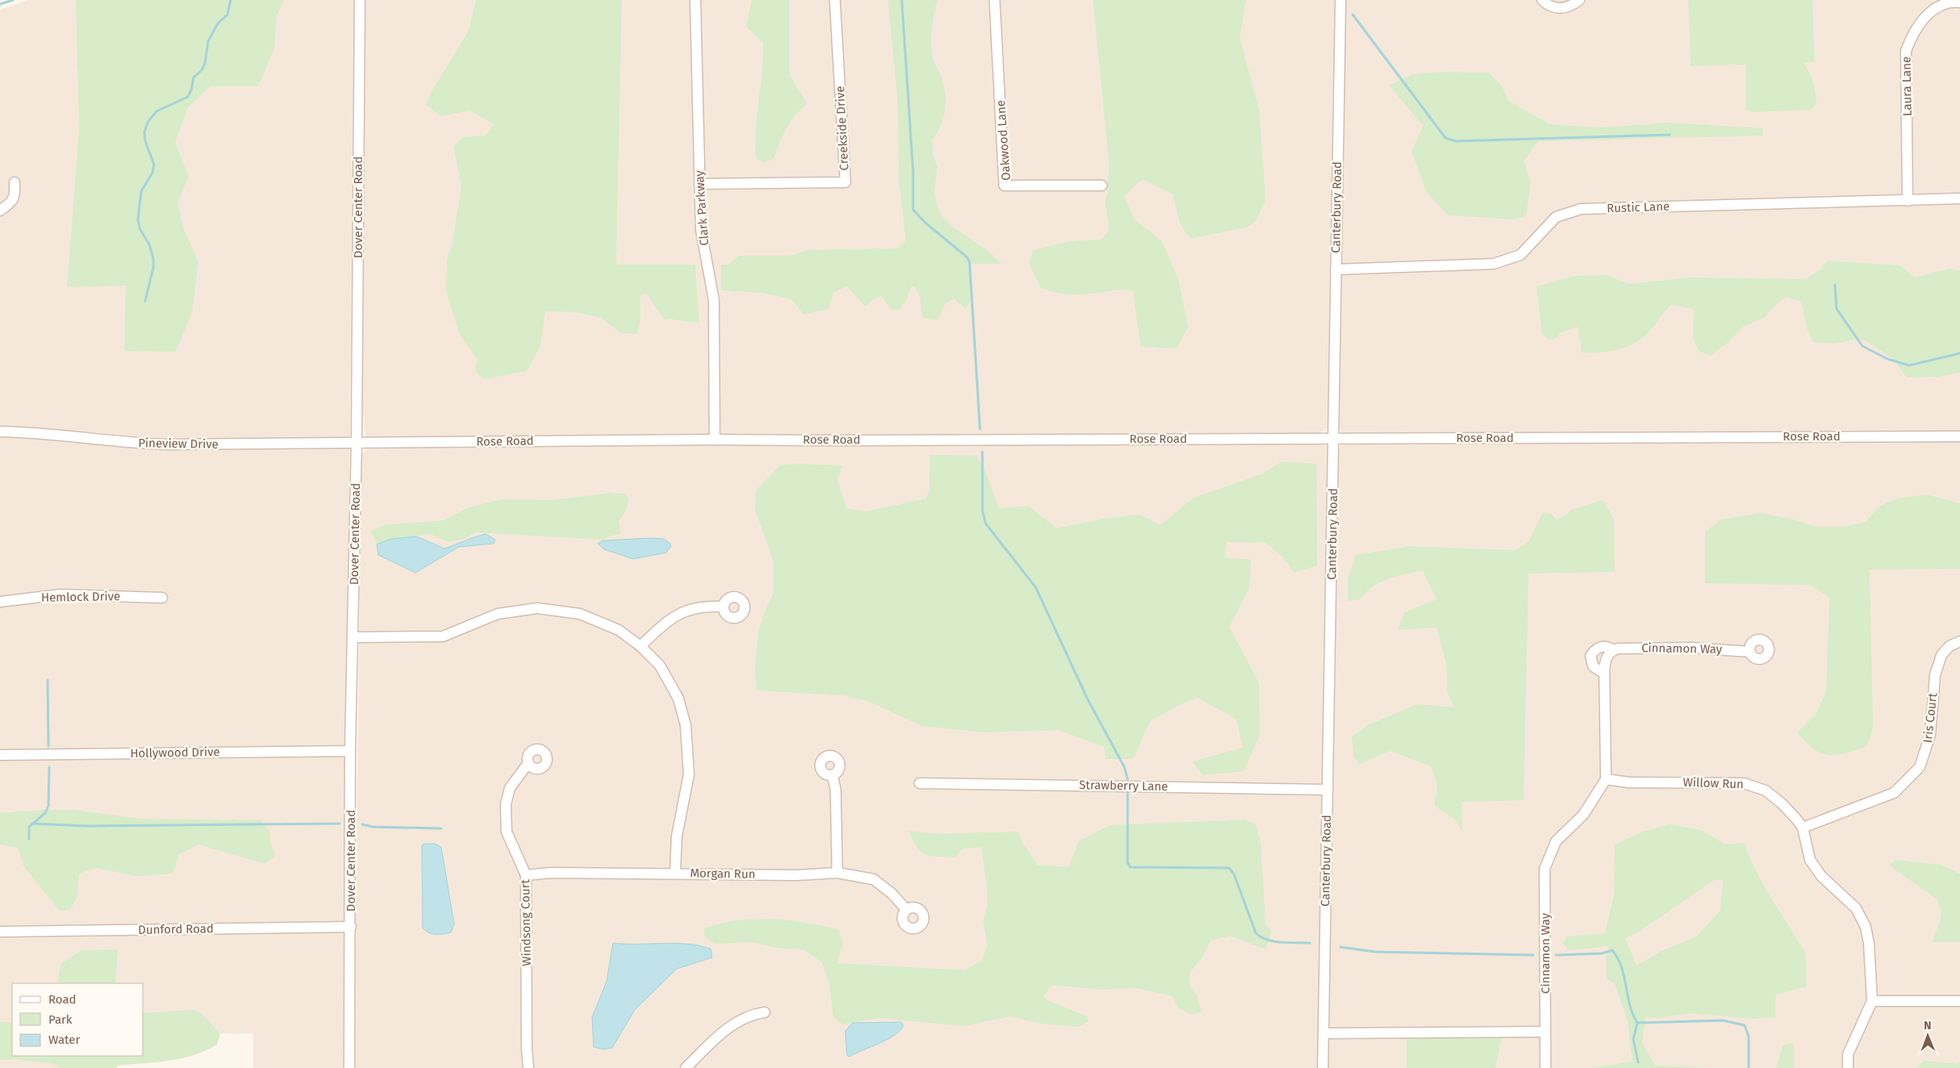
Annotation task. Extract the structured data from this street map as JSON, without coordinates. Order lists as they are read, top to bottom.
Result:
{
  "streets": {
    "street": [
      "Laura Lane",
      "Creekside Drive",
      "Oakwood Lane",
      "Dover Center Road",
      "Canterbury Road",
      "Rustic Lane",
      "Clark Parkway",
      "Rose Road",
      "Pineview Drive",
      "Hemlock Drive",
      "Cinnamon Way",
      "Iris Court",
      "Hollywood Drive",
      "Willow Run",
      "Strawberry Lane",
      "Morgan Run",
      "Windsong Court",
      "Dunford Road"
    ]
  },
  "crossings": [
    ["Laura Lane", "Rustic Lane"],
    ["Creekside Drive", "Clark Parkway"],
    ["Dover Center Road", "Rose Road"],
    ["Dover Center Road", "Pineview Drive"],
    ["Dover Center Road", "Hollywood Drive"],
    ["Dover Center Road", "Dunford Road"],
    ["Canterbury Road", "Rustic Lane"],
    ["Canterbury Road", "Rose Road"],
    ["Canterbury Road", "Strawberry Lane"],
    ["Clark Parkway", "Rose Road"],
    ["Rose Road", "Pineview Drive"],
    ["Cinnamon Way", "Willow Run"],
    ["Iris Court", "Willow Run"],
    ["Morgan Run", "Windsong Court"]
  ],
  "legend": ["Road", "Park", "Water"],
  "north": "top"
}
